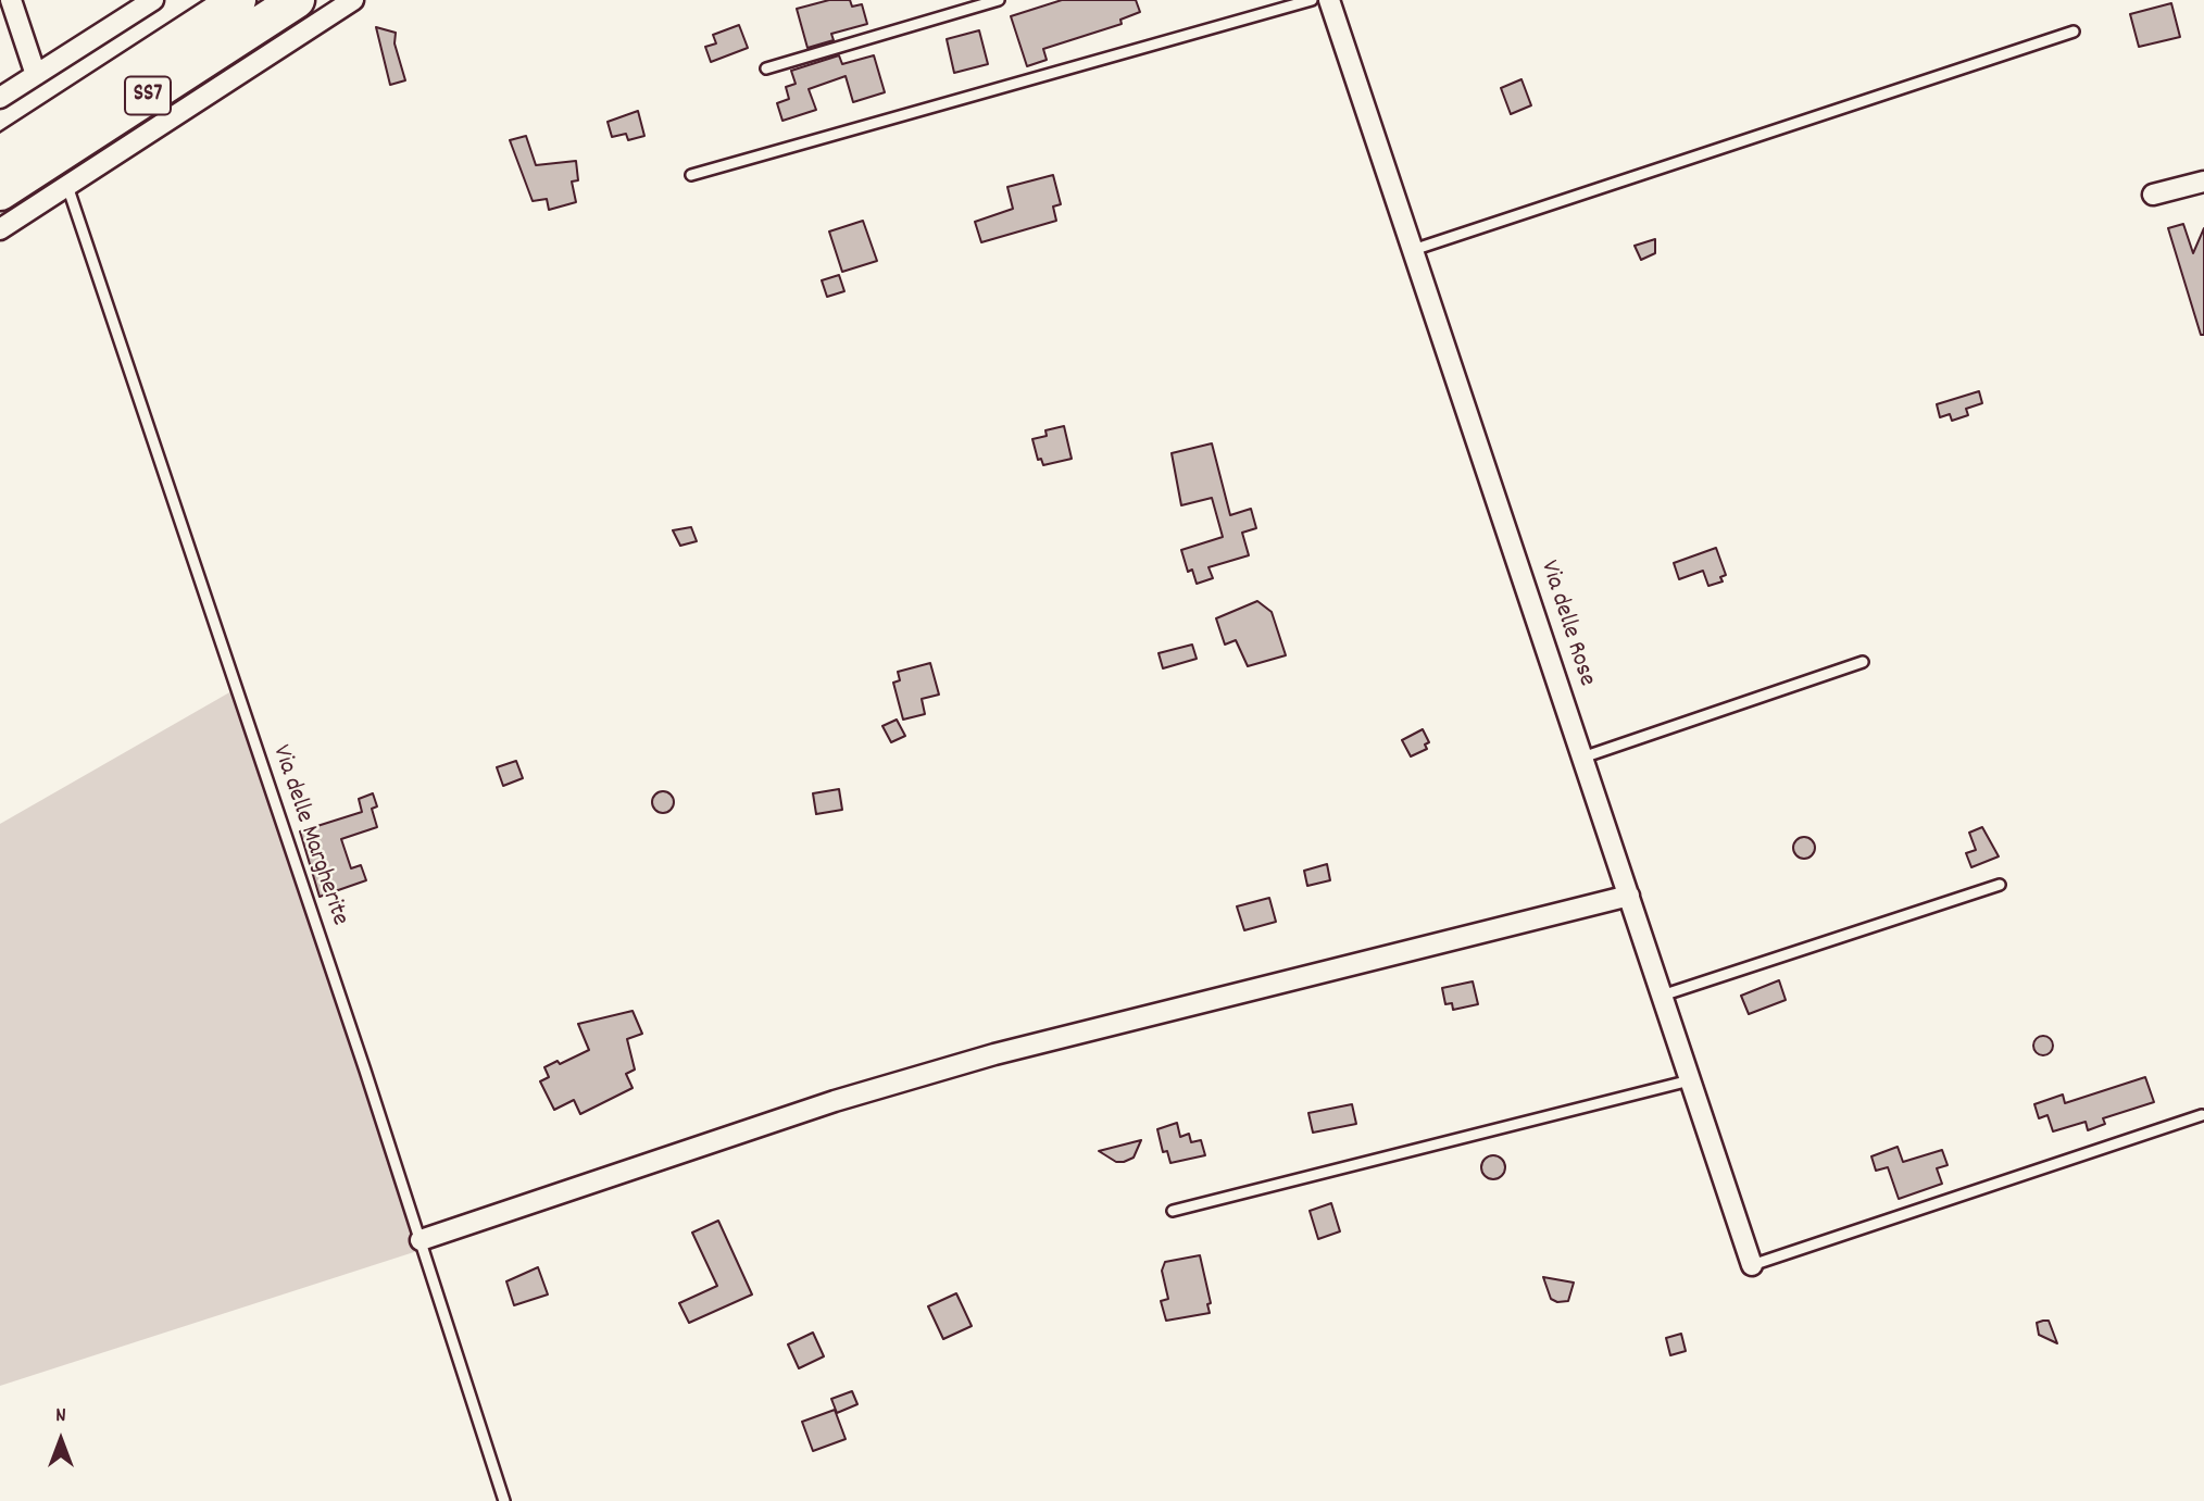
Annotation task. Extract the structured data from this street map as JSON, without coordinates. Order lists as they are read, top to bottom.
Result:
{
  "streets": {
    "highway": ["SS7"],
    "street": ["Via delle Rose"],
    "lane": ["Via delle Margherite"]
  },
  "north": "top"
}
